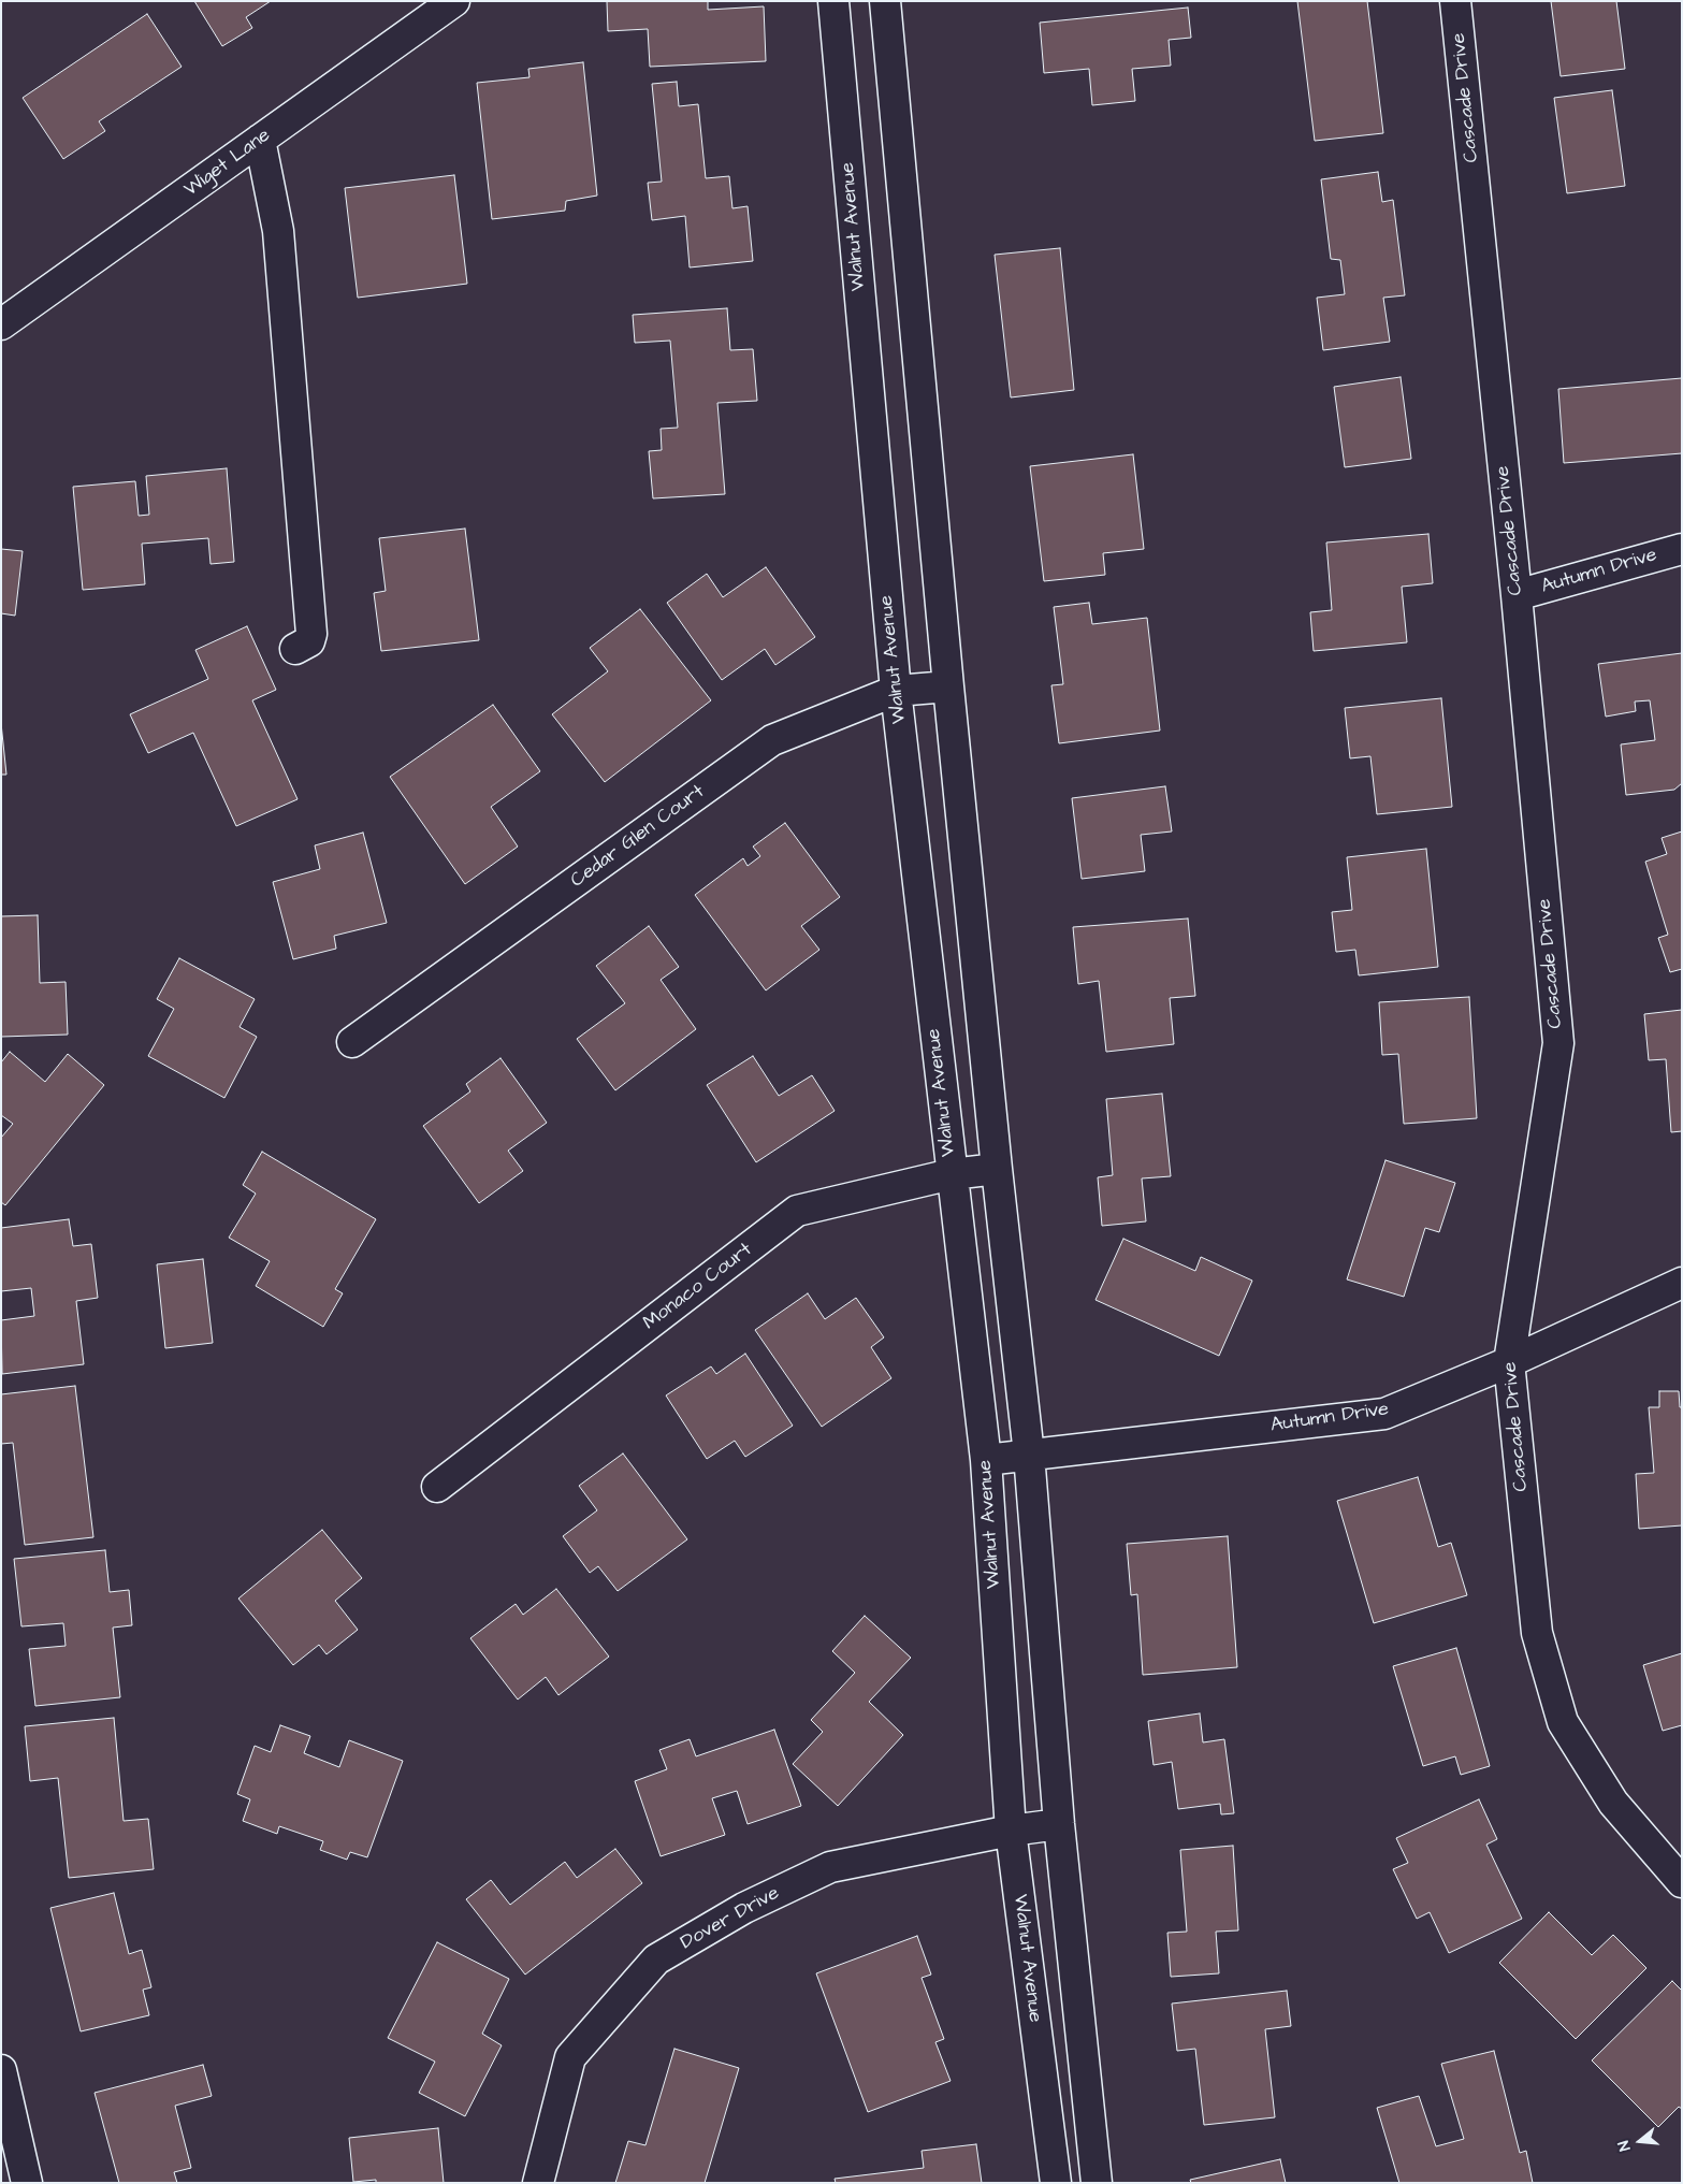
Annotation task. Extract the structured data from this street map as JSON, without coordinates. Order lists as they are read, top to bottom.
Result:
{
  "streets": {
    "street": [
      "Cascade Drive",
      "Wiget Lane",
      "Walnut Avenue",
      "Autumn Drive",
      "Cedar Glen Court",
      "Monaco Court",
      "Dover Drive"
    ]
  },
  "crossings": [
    ["Cascade Drive", "Autumn Drive"],
    ["Walnut Avenue", "Autumn Drive"],
    ["Walnut Avenue", "Cedar Glen Court"],
    ["Walnut Avenue", "Monaco Court"],
    ["Walnut Avenue", "Dover Drive"]
  ],
  "north": "left"
}
